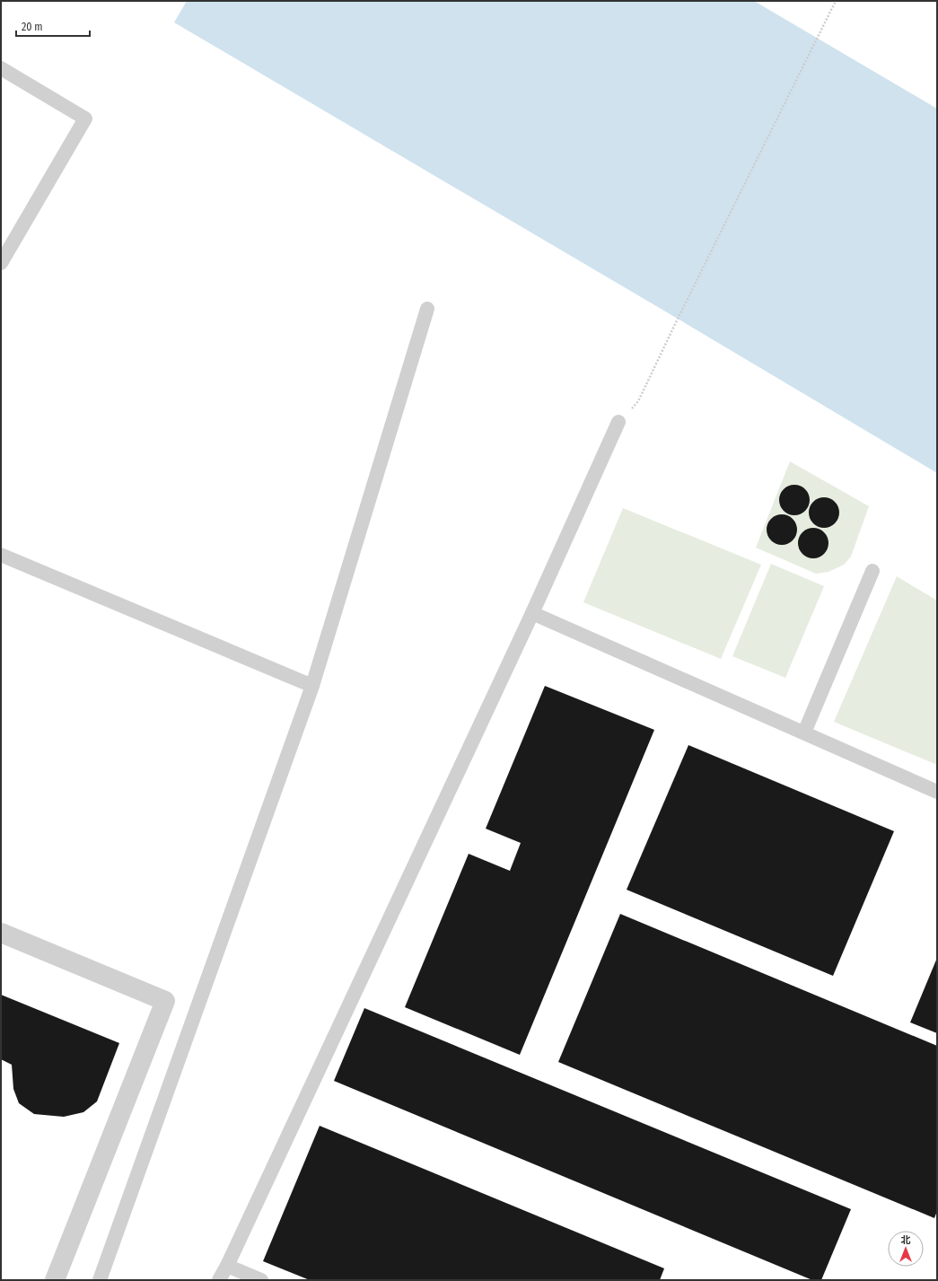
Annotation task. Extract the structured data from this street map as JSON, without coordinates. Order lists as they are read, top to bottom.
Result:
{
  "scale_bar": "20 m",
  "north": "top"
}
